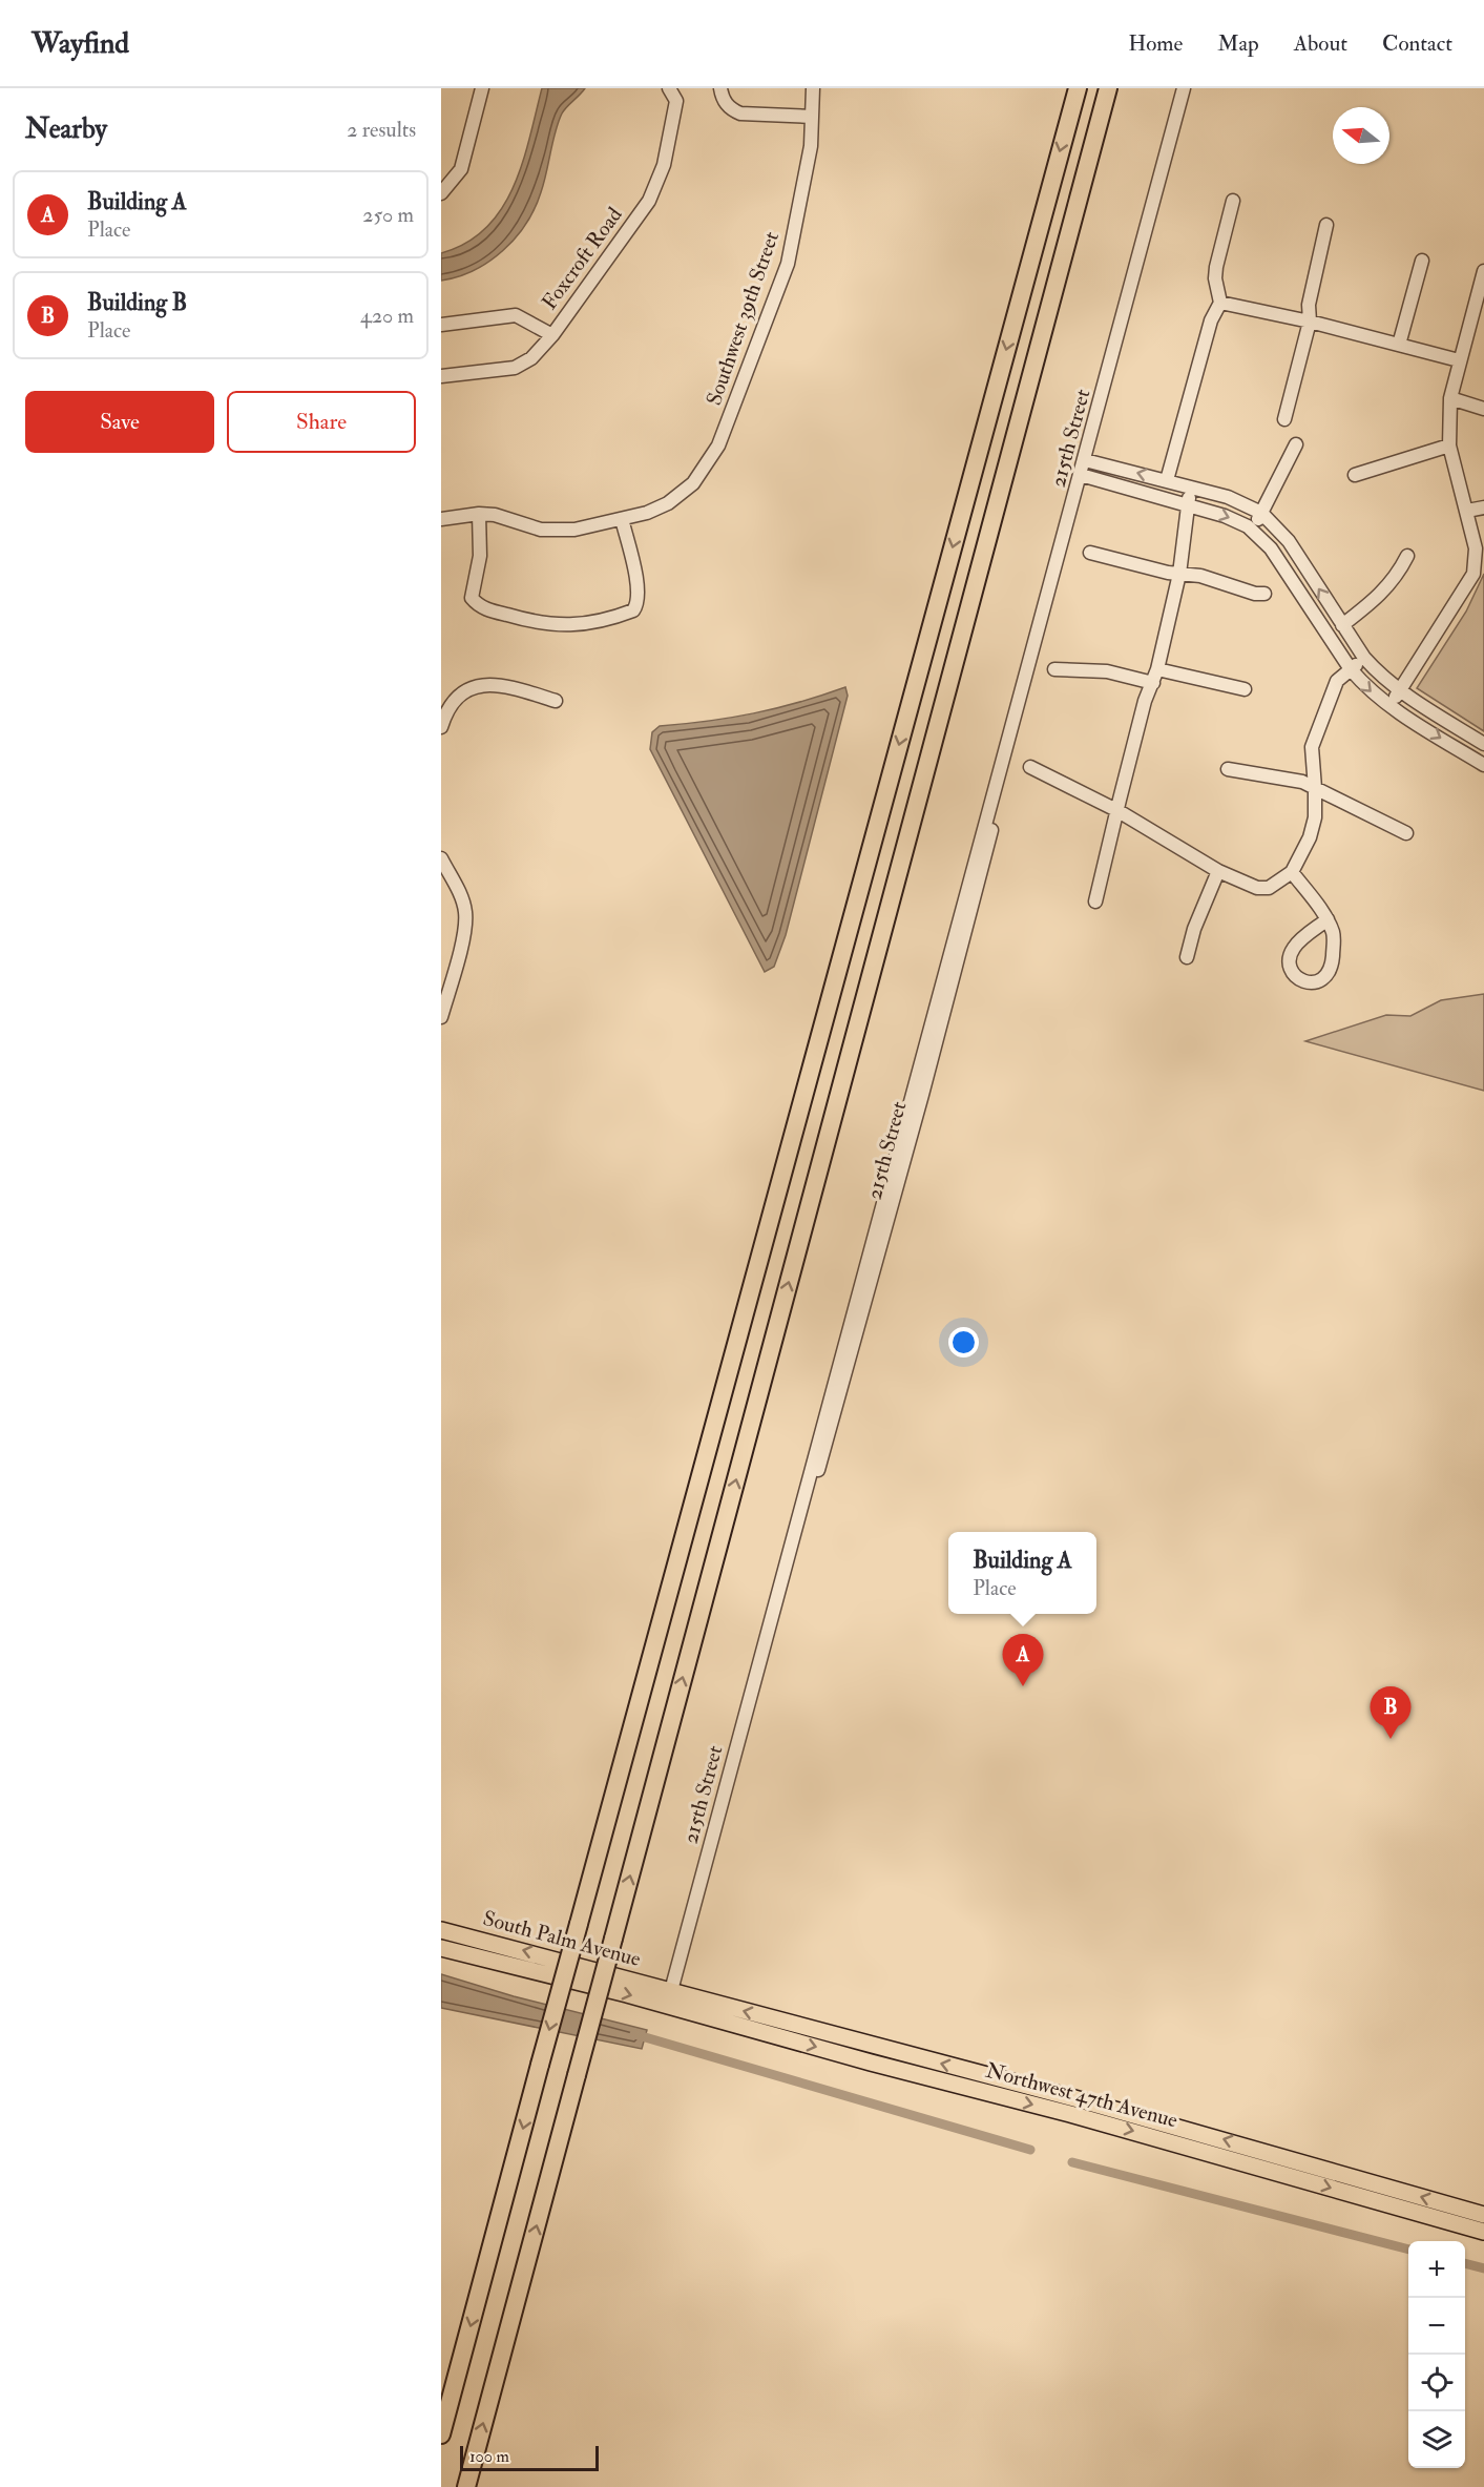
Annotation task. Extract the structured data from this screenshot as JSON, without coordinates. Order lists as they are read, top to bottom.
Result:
{
  "streets": {
    "main road": ["South Palm Avenue", "Northwest 47th Avenue"],
    "street": ["Foxcroft Road", "Southwest 39th Street", "215th Street"]
  },
  "crossings": [
    ["215th Street", "South Palm Avenue"],
    ["215th Street", "Northwest 47th Avenue"],
    ["South Palm Avenue", "Northwest 47th Avenue"]
  ],
  "scale_bar": "100 m",
  "north": "left",
  "page": {
    "header": "Wayfind",
    "nav": [
      "Home",
      "Map",
      "About",
      "Contact"
    ],
    "heading": ["Nearby", "2 results"],
    "list": [
      {
        "mark": "A",
        "name": "Building A",
        "note": "Place",
        "value": "250 m"
      },
      {
        "mark": "B",
        "name": "Building B",
        "note": "Place",
        "value": "420 m"
      }
    ],
    "buttons": ["Save", "Share"],
    "popup": ["Building A", "Place"],
    "pins": ["A", "B"],
    "map_buttons": ["+", "−"],
    "scale": "100 m"
  }
}
